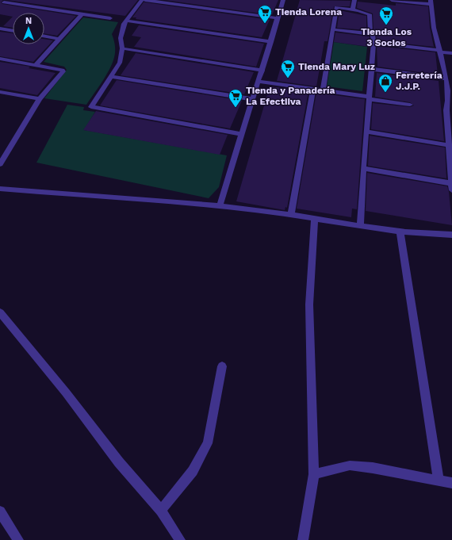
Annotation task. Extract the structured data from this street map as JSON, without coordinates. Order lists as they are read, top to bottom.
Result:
{
  "places": {
    "supermarket": [
      "Tienda Lorena",
      "Tienda Los 3 Socios",
      "Tienda Mary Luz",
      "Tienda y Panadería La Efectiiva"
    ],
    "shop": ["Ferretería J.J.P."]
  },
  "north": "top"
}
